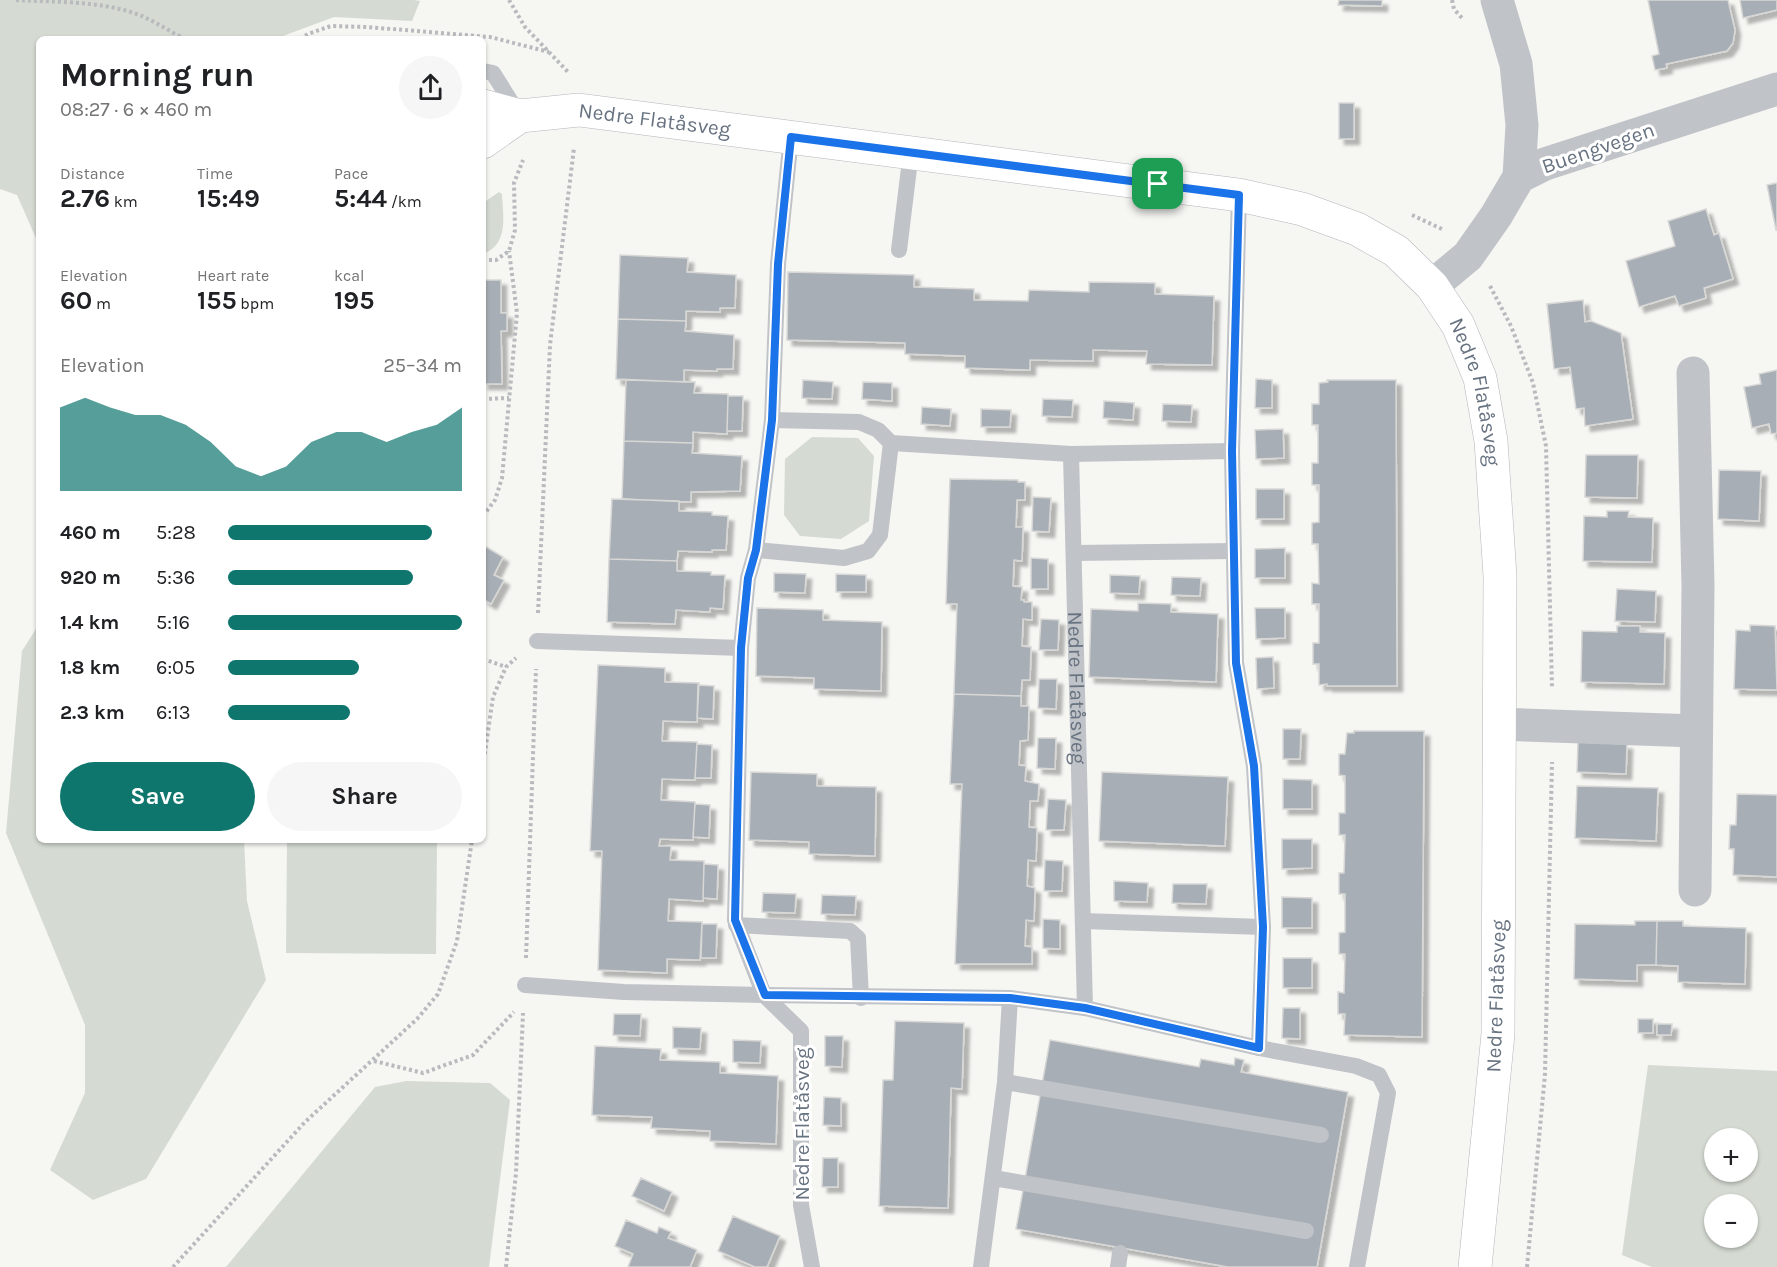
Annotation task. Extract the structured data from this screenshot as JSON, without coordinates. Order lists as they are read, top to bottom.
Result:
{
  "streets": {
    "street": ["Nedre Flatåsveg", "Buengvegen"]
  },
  "crossings": [
    ["Nedre Flatåsveg", "Buengvegen"]
  ],
  "page": {
    "heading": ["Morning run", "08:27 · 6 × 460 m"],
    "stats": [
      ["Distance", "2.76 km"],
      ["Time", "15:49"],
      ["Pace", "5:44 /km"],
      ["Elevation", "60 m"],
      ["Heart rate", "155 bpm"],
      ["kcal", "195"]
    ],
    "chart": ["Elevation", "25–34 m"],
    "list": [
      {
        "name": "460 m",
        "note": "5:28"
      },
      {
        "name": "920 m",
        "note": "5:36"
      },
      {
        "name": "1.4 km",
        "note": "5:16"
      },
      {
        "name": "1.8 km",
        "note": "6:05"
      },
      {
        "name": "2.3 km",
        "note": "6:13"
      }
    ],
    "buttons": ["Save", "Share"],
    "map_buttons": ["+", "−"]
  }
}
